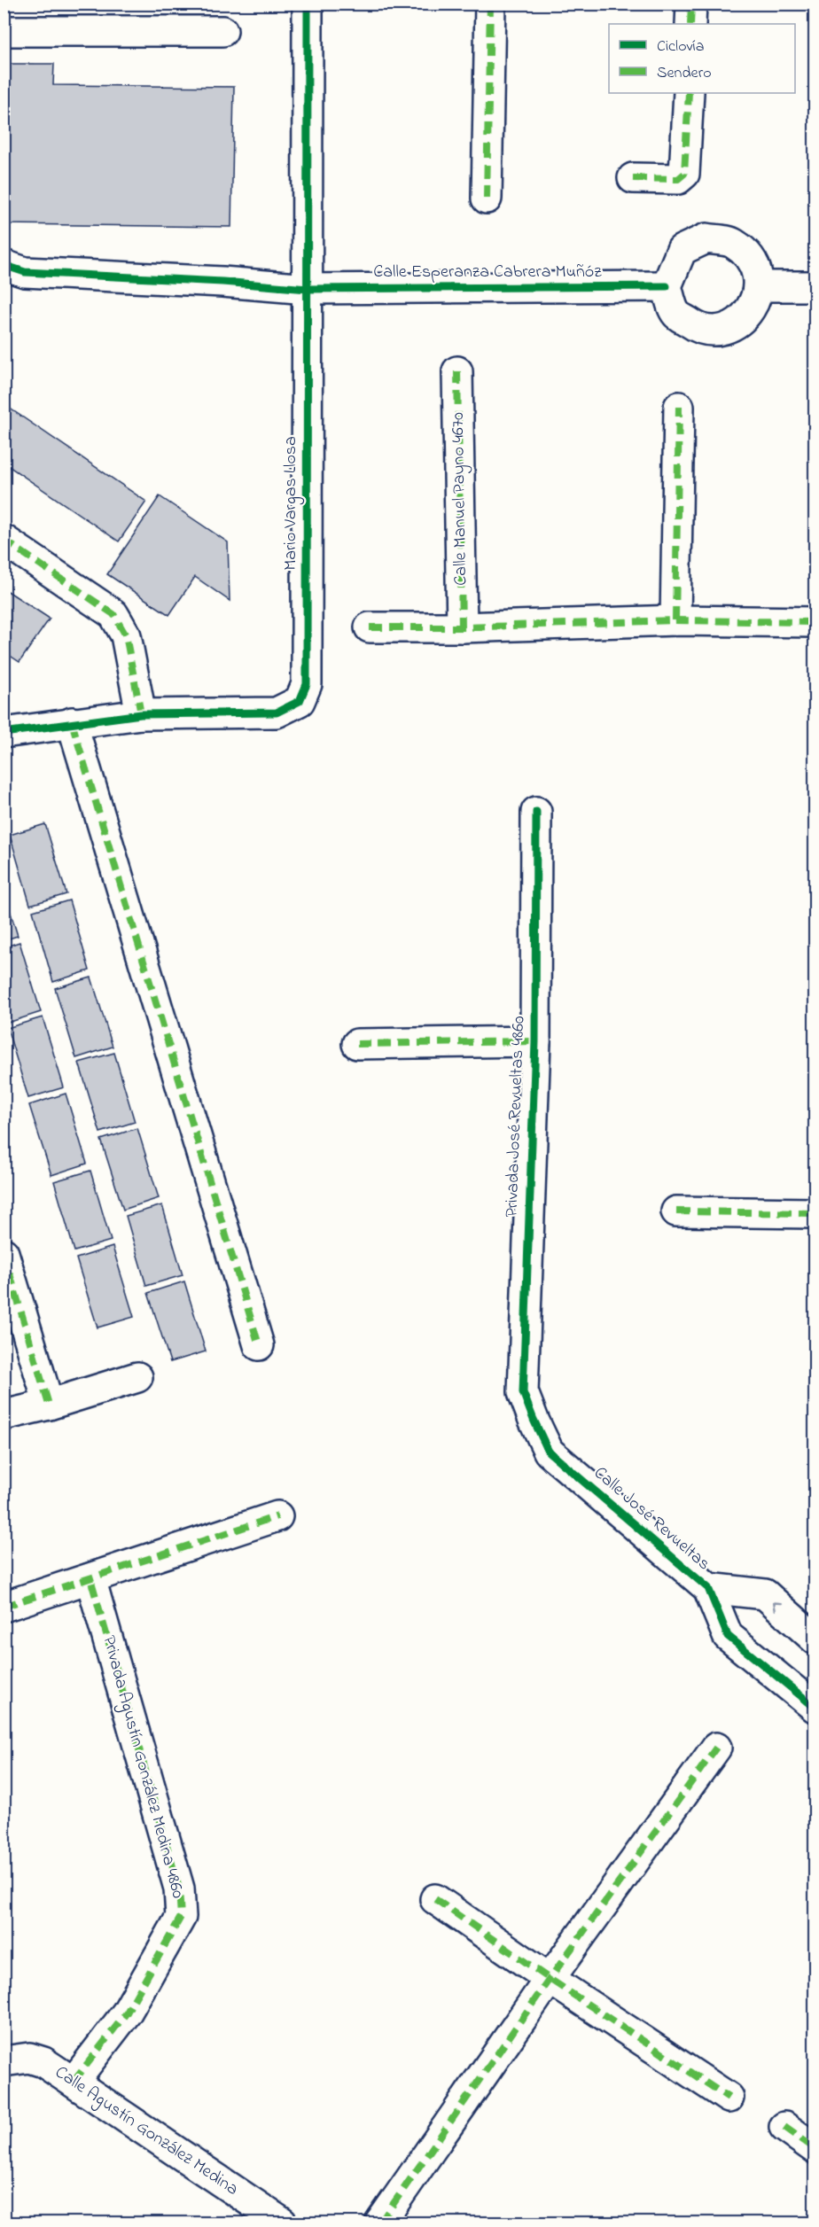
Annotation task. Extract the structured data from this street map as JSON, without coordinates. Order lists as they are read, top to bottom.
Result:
{
  "streets": {
    "street": [
      "Calle Esperanza Cabrera Muñóz",
      "Calle Manuel Payno 4670",
      "Mario Vargas Llosa",
      "Privada José Revueltas 4860",
      "Calle José Revueltas",
      "Privada Agustín González Medina 4860",
      "Calle Agustín González Medina"
    ]
  },
  "crossings": [
    ["Calle Esperanza Cabrera Muñóz", "Mario Vargas Llosa"],
    ["Privada José Revueltas 4860", "Calle José Revueltas"],
    ["Privada Agustín González Medina 4860", "Calle Agustín González Medina"]
  ],
  "legend": ["Ciclovía", "Sendero"]
}
